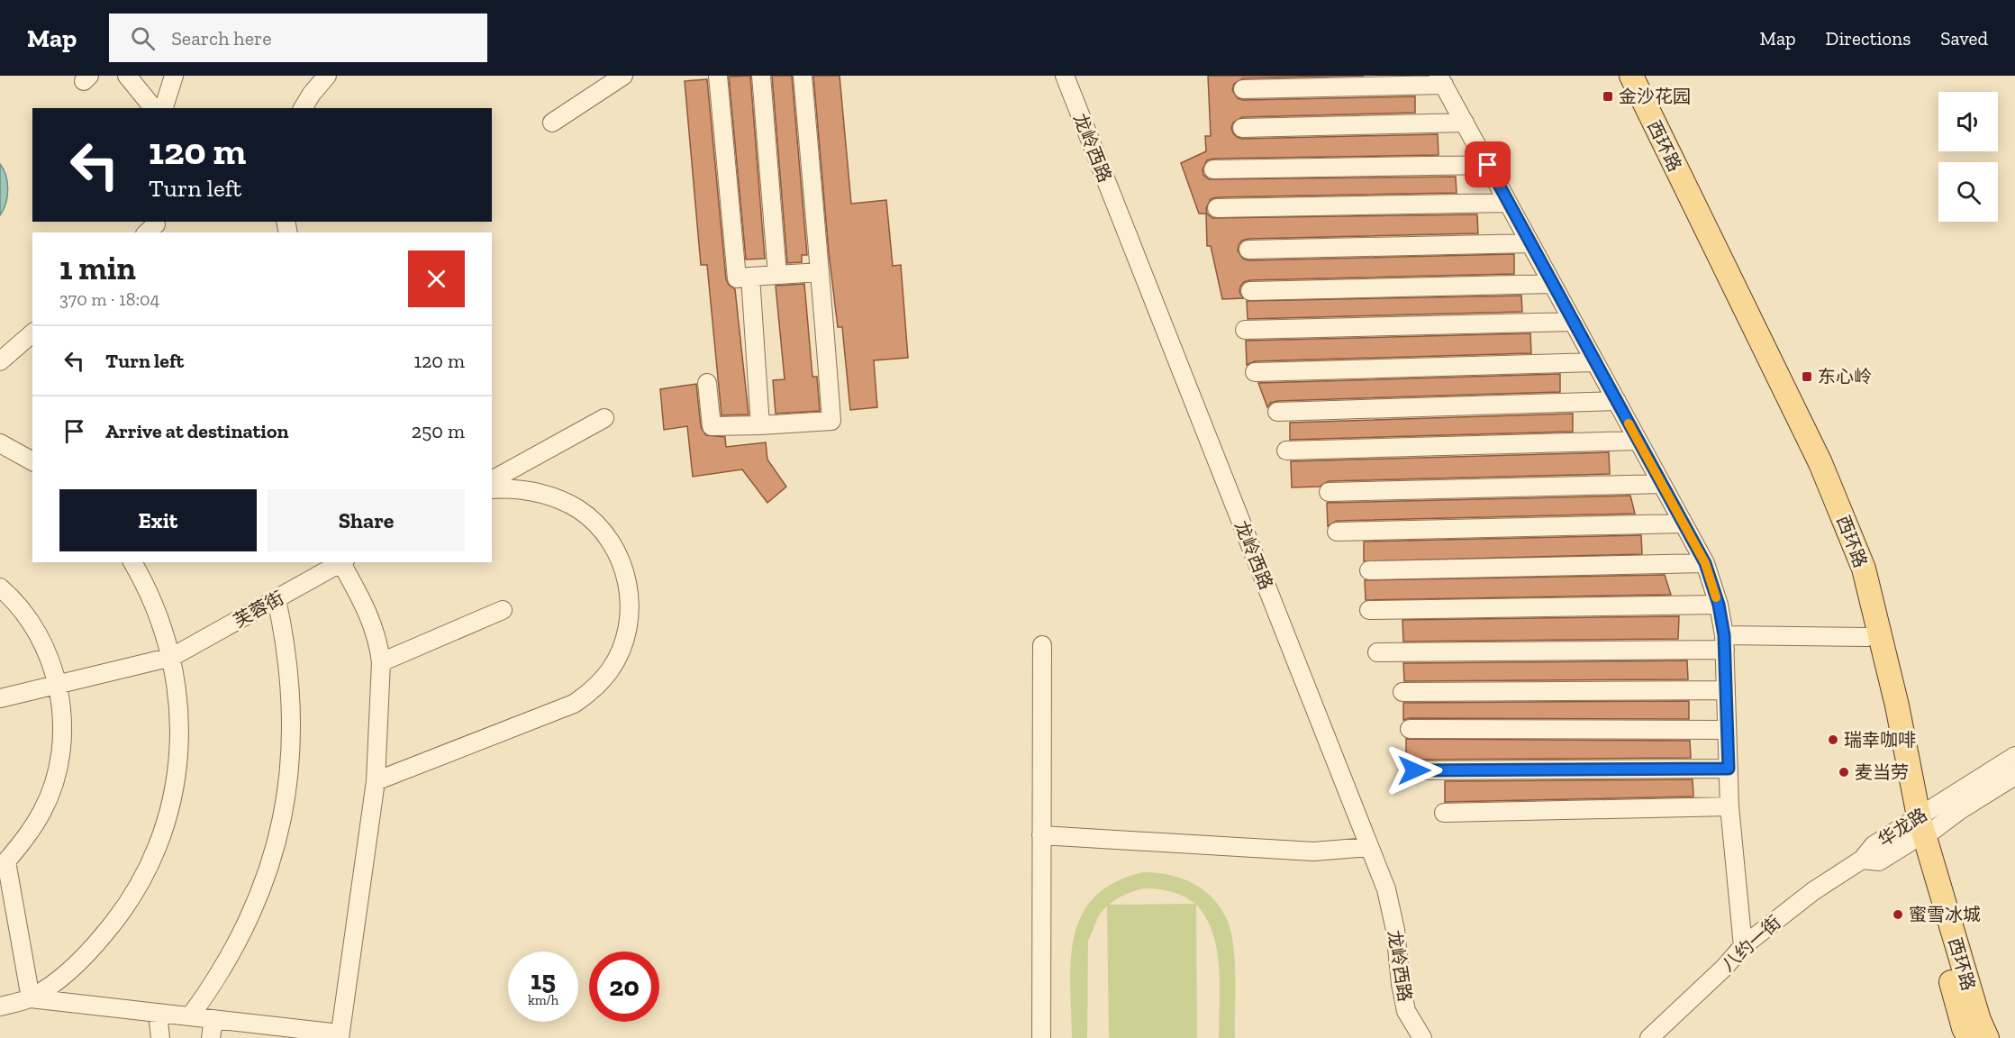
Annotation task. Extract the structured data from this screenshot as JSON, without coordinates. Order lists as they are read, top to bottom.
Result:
{
  "streets": {
    "main road": ["西环路"],
    "street": [
      "龙岭西路",
      "芙蓉街",
      "华龙路",
      "八约一街"
    ]
  },
  "crossings": [
    ["西环路", "华龙路"],
    ["华龙路", "八约一街"]
  ],
  "places": {
    "transit": ["金沙花园", "东心岭"],
    "other": ["瑞幸咖啡", "麦当劳", "蜜雪冰城"]
  },
  "page": {
    "header": "Map",
    "search": "Search here",
    "nav": ["Map", "Directions", "Saved"],
    "turn": ["120 m", "Turn left"],
    "heading": ["1 min", "370 m · 18:04"],
    "list": [
      {
        "name": "Turn left",
        "value": "120 m"
      },
      {
        "name": "Arrive at destination",
        "value": "250 m"
      }
    ],
    "buttons": ["Exit", "Share"],
    "speed": "15 km/h",
    "limit": "20"
  }
}
